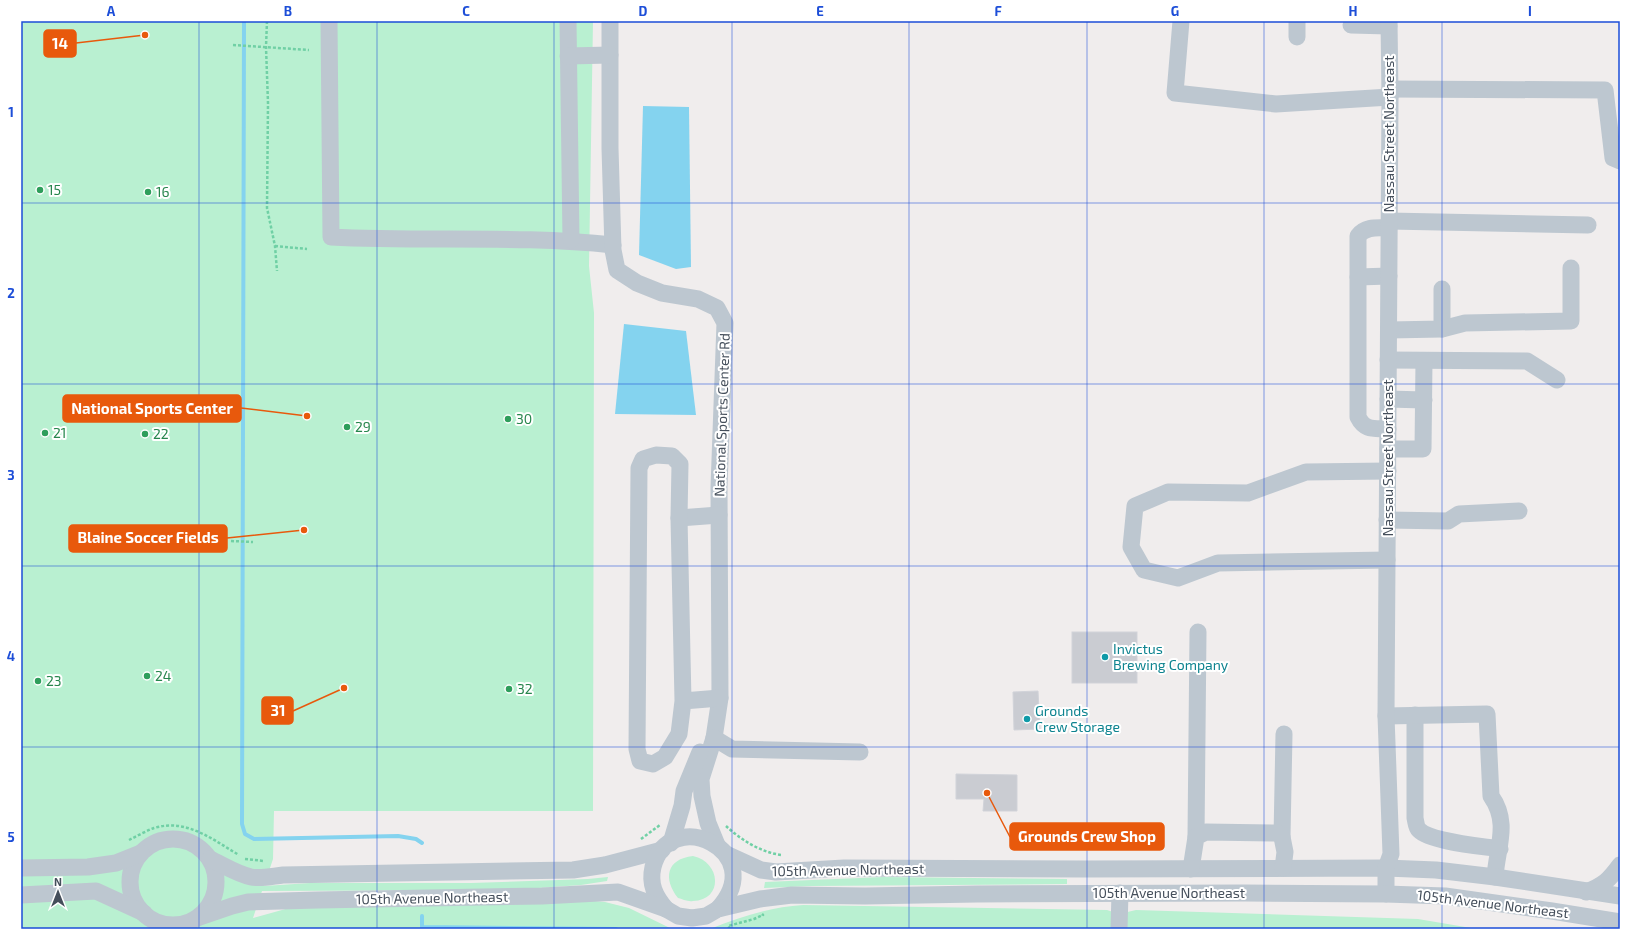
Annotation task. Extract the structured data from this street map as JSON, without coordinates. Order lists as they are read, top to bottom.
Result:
{
  "streets": {
    "street": ["Nassau Street Northeast", "National Sports Center Rd", "105th Avenue Northeast"]
  },
  "crossings": [
    ["Nassau Street Northeast", "105th Avenue Northeast"],
    ["National Sports Center Rd", "105th Avenue Northeast"]
  ],
  "places": [
    "14",
    "15",
    "16",
    "National Sports Center",
    "30",
    "29",
    "21",
    "22",
    "Blaine Soccer Fields",
    "Invictus Brewing Company",
    "24",
    "23",
    "31",
    "32",
    "Grounds Crew Storage",
    "Grounds Crew Shop"
  ],
  "north": "top",
  "grid": {
    "columns": [
      "A",
      "B",
      "C",
      "D",
      "E",
      "F",
      "G",
      "H",
      "I"
    ],
    "rows": [
      "1",
      "2",
      "3",
      "4",
      "5"
    ]
  }
}
